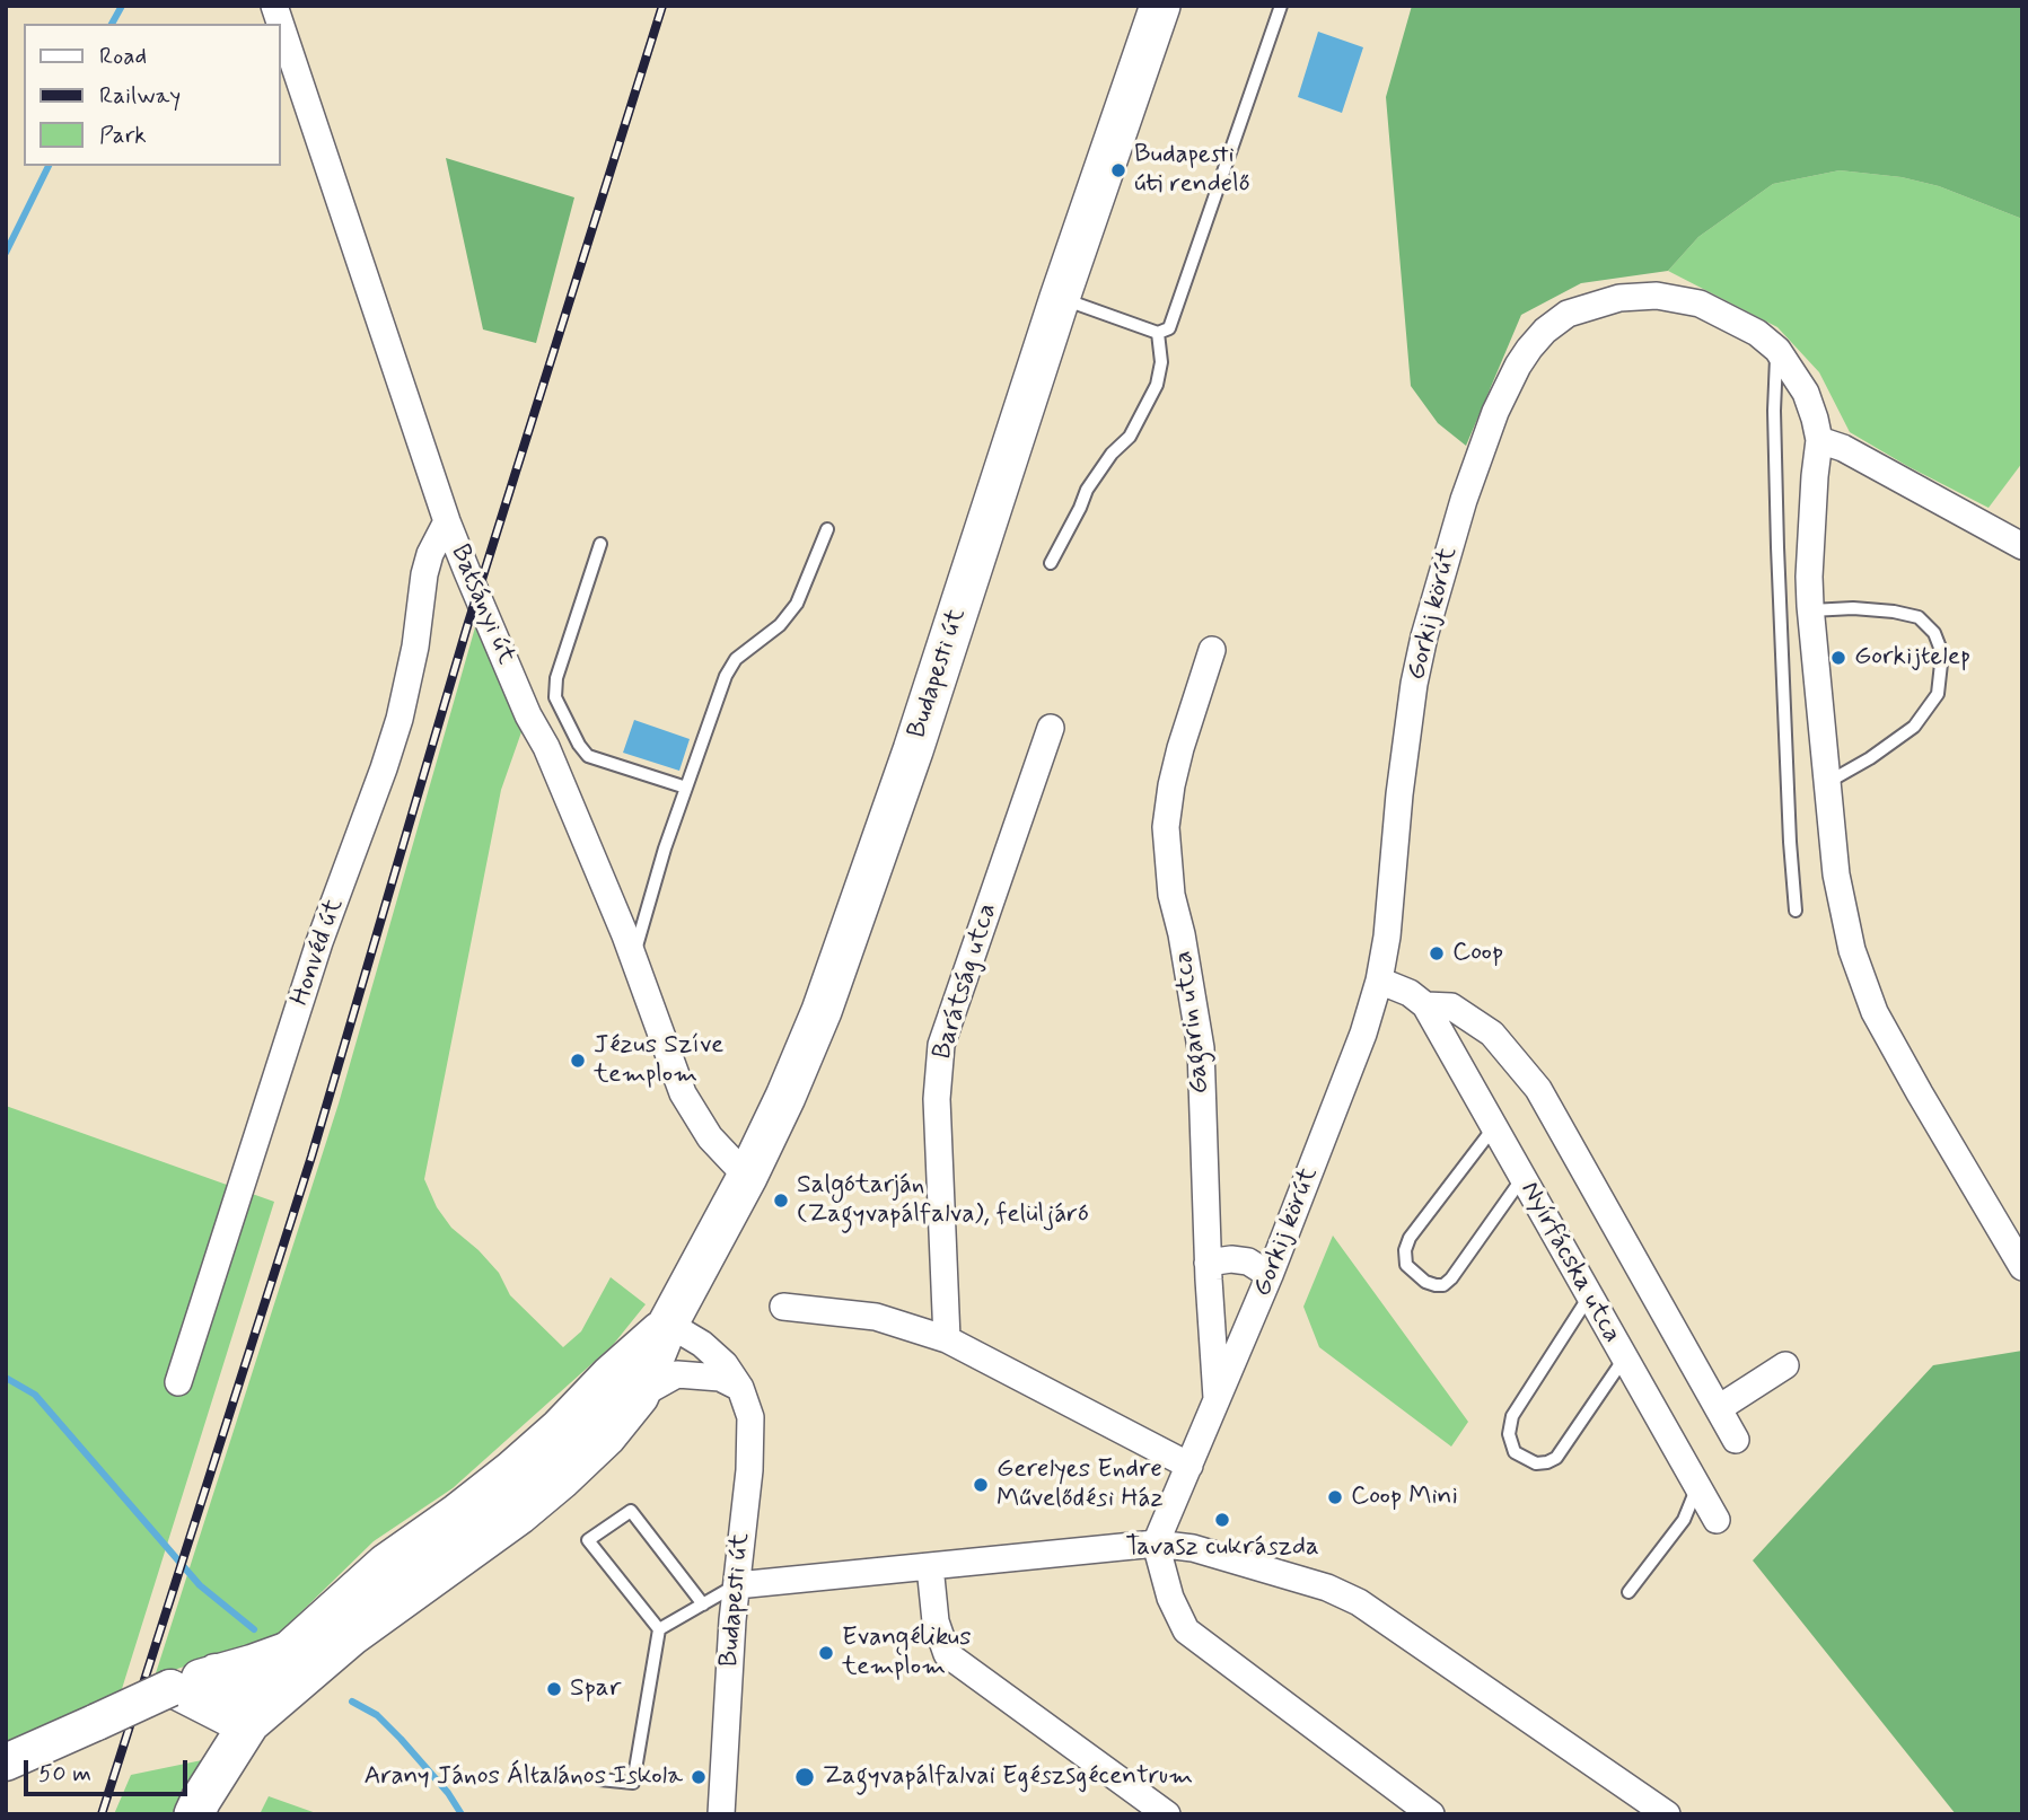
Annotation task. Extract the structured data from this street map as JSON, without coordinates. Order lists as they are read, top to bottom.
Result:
{
  "streets": {
    "main road": ["Budapesti út"],
    "street": [
      "Batsányi út",
      "Gorkij körút",
      "Honvéd út",
      "Barátság utca",
      "Gagarin utca",
      "Nyírfácska utca"
    ]
  },
  "crossings": [
    ["Batsányi út", "Budapesti út"],
    ["Batsányi út", "Honvéd út"],
    ["Gorkij körút", "Gagarin utca"]
  ],
  "places": [
    "Budapesti úti rendelő",
    "Gorkijtelep",
    "Coop",
    "Jézus Szíve templom",
    "Salgótarján (Zagyvapálfalva), felüljáró",
    "Gerelyes Endre Művelődési Ház",
    "Coop Mini",
    "Tavasz cukrászda",
    "Evangélikus templom",
    "Spar",
    "Arany János Általános Iskola",
    "Zagyvapálfalvai Egészsgécentrum"
  ],
  "legend": ["Road", "Railway", "Park"],
  "scale_bar": "50 m"
}
